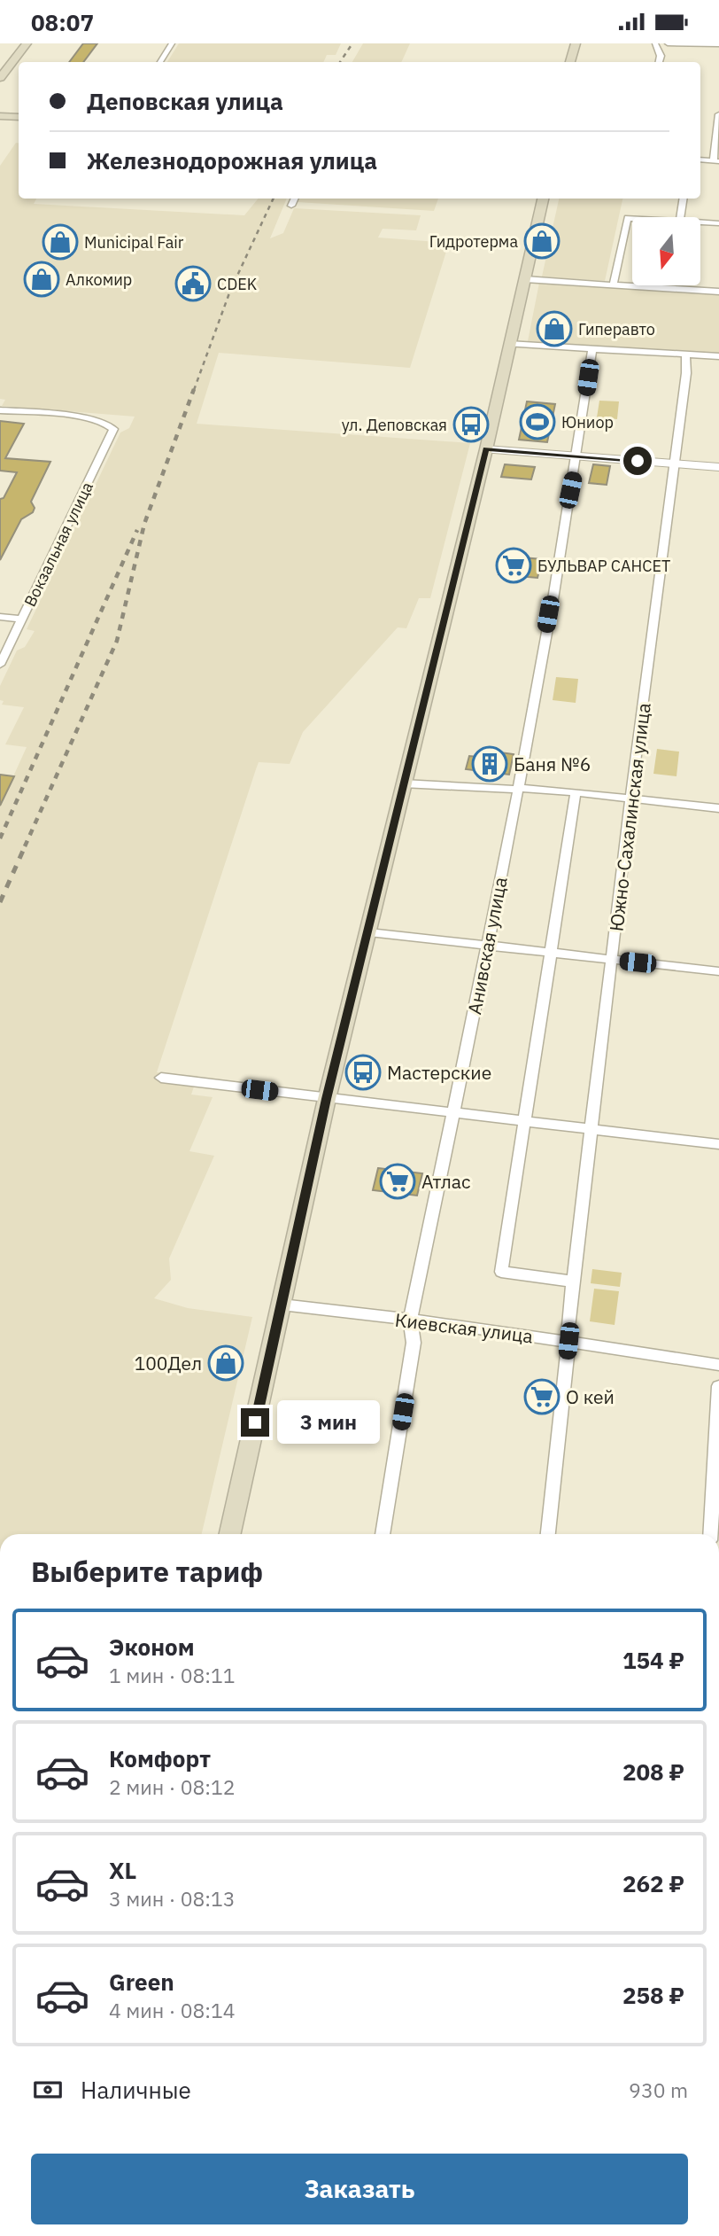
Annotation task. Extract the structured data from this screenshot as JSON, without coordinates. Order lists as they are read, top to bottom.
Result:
{
  "streets": {
    "street": [
      "Вокзальная улица",
      "Южно-Сахалинская улица",
      "Анивская улица",
      "Киевская улица"
    ]
  },
  "crossings": [
    ["Южно-Сахалинская улица", "Киевская улица"],
    ["Анивская улица", "Киевская улица"]
  ],
  "places": {
    "shop": [
      "Гидротерма",
      "Municipal Fair",
      "Алкомир",
      "Гиперавто",
      "100Дел"
    ],
    "public building": ["CDEK"],
    "sports": ["Юниор"],
    "bus stop": ["ул. Деповская", "Мастерские"],
    "supermarket": ["БУЛЬВАР САНСЕТ", "Атлас", "О кей"],
    "building": ["Баня №6"]
  },
  "north": "bottom",
  "page": {
    "status": "08:07",
    "banner": ["Деповская улица", "Железнодорожная улица"],
    "bubble": "3 мин",
    "heading": "Выберите тариф",
    "list": [
      {
        "name": "Эконом",
        "note": "1 мин · 08:11",
        "value": "154 ₽"
      },
      {
        "name": "Комфорт",
        "note": "2 мин · 08:12",
        "value": "208 ₽"
      },
      {
        "name": "XL",
        "note": "3 мин · 08:13",
        "value": "262 ₽"
      },
      {
        "name": "Green",
        "note": "4 мин · 08:14",
        "value": "258 ₽"
      }
    ],
    "pay": ["Наличные", "930 m"],
    "buttons": "Заказать"
  }
}
